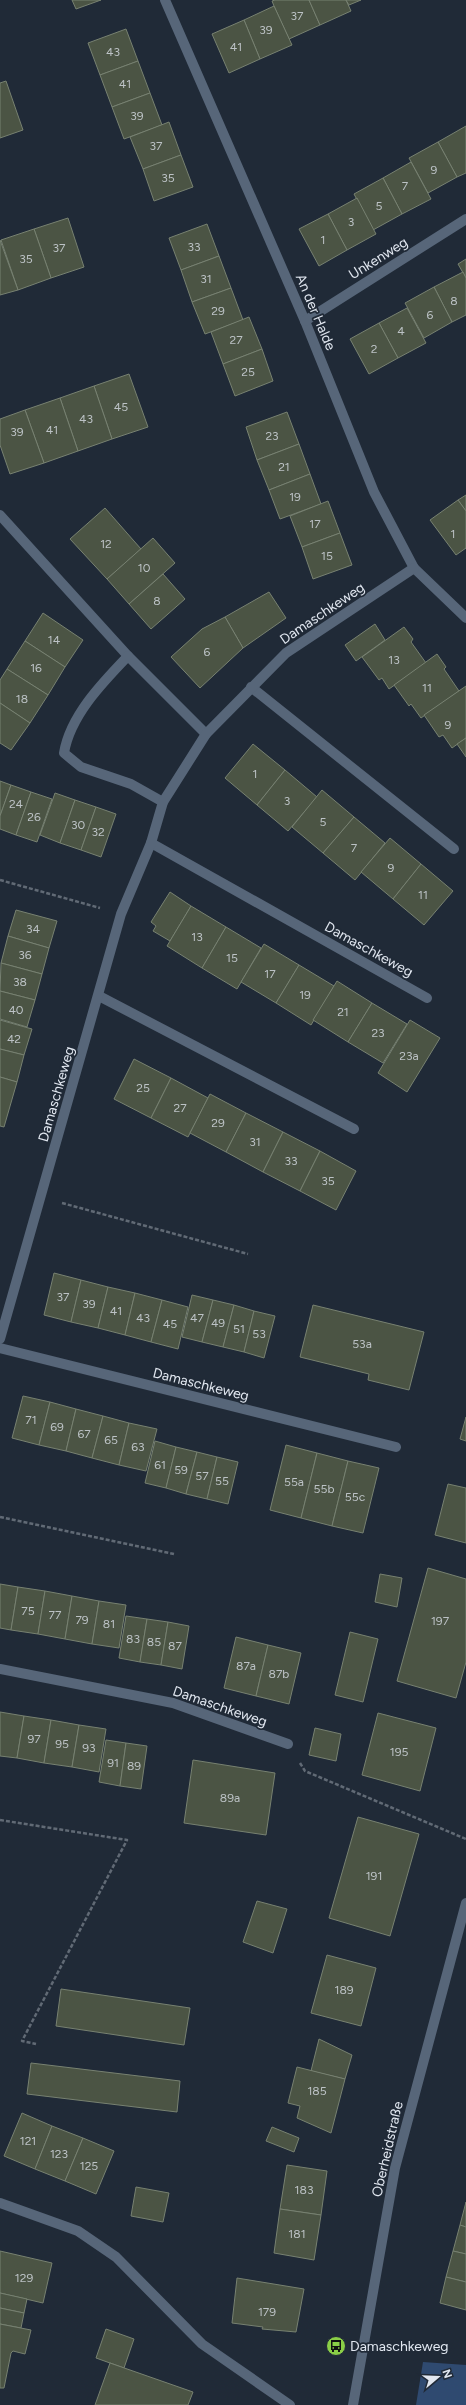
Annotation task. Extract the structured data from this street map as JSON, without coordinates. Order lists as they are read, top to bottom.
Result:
{
  "streets": {
    "street": [
      "Unkenweg",
      "An der Halde",
      "Damaschkeweg",
      "Oberheidstraße"
    ]
  },
  "crossings": [
    ["Unkenweg", "An der Halde"],
    ["An der Halde", "Damaschkeweg"]
  ],
  "places": {
    "bus stop": ["Damaschkeweg"]
  },
  "house_numbers": [
    "37",
    "39",
    "41",
    "43",
    "41",
    "39",
    "37",
    "9",
    "35",
    "7",
    "5",
    "3",
    "1",
    "33",
    "37",
    "35",
    "31",
    "8",
    "29",
    "6",
    "4",
    "27",
    "2",
    "25",
    "45",
    "43",
    "41",
    "39",
    "23",
    "21",
    "19",
    "17",
    "1",
    "12",
    "15",
    "10",
    "8",
    "14",
    "6",
    "13",
    "16",
    "11",
    "18",
    "9",
    "1",
    "3",
    "24",
    "26",
    "5",
    "30",
    "32",
    "7",
    "9",
    "11",
    "34",
    "13",
    "36",
    "15",
    "17",
    "38",
    "19",
    "40",
    "21",
    "23",
    "42",
    "23a",
    "25",
    "27",
    "29",
    "31",
    "33",
    "35",
    "37",
    "39",
    "41",
    "43",
    "47",
    "49",
    "45",
    "51",
    "53",
    "53a",
    "71",
    "69",
    "67",
    "65",
    "63",
    "61",
    "59",
    "57",
    "55",
    "55a",
    "55b",
    "55c",
    "75",
    "77",
    "79",
    "197",
    "81",
    "83",
    "85",
    "87",
    "87a",
    "87b",
    "97",
    "95",
    "93",
    "195",
    "91",
    "89",
    "89a",
    "191",
    "189",
    "185",
    "121",
    "123",
    "125",
    "183",
    "181",
    "129",
    "179"
  ],
  "north": "right"
}
